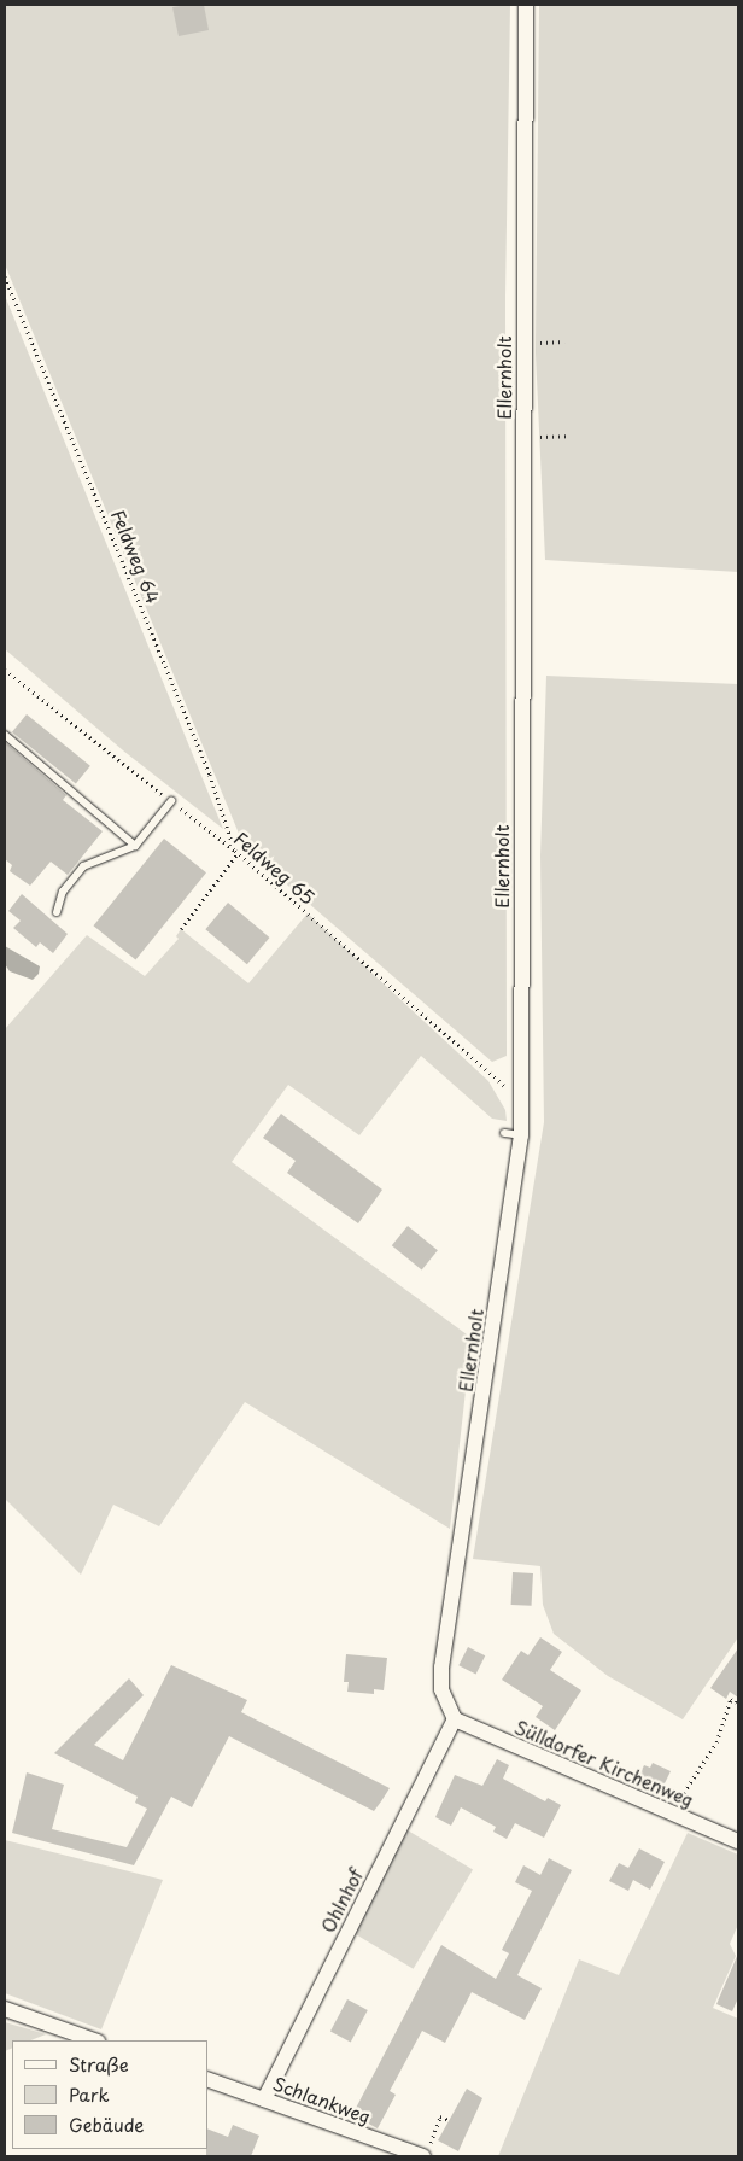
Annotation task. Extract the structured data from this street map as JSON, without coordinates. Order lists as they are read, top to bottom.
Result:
{
  "streets": {
    "street": [
      "Ellernholt",
      "Sülldorfer Kirchenweg",
      "Ohlnhof",
      "Schlankweg"
    ],
    "path": ["Feldweg 64", "Feldweg 65"]
  },
  "crossings": [
    ["Ellernholt", "Feldweg 65"],
    ["Ellernholt", "Sülldorfer Kirchenweg"],
    ["Ellernholt", "Ohlnhof"],
    ["Feldweg 64", "Feldweg 65"],
    ["Sülldorfer Kirchenweg", "Ohlnhof"],
    ["Ohlnhof", "Schlankweg"]
  ],
  "legend": ["Straße", "Park", "Gebäude"]
}
